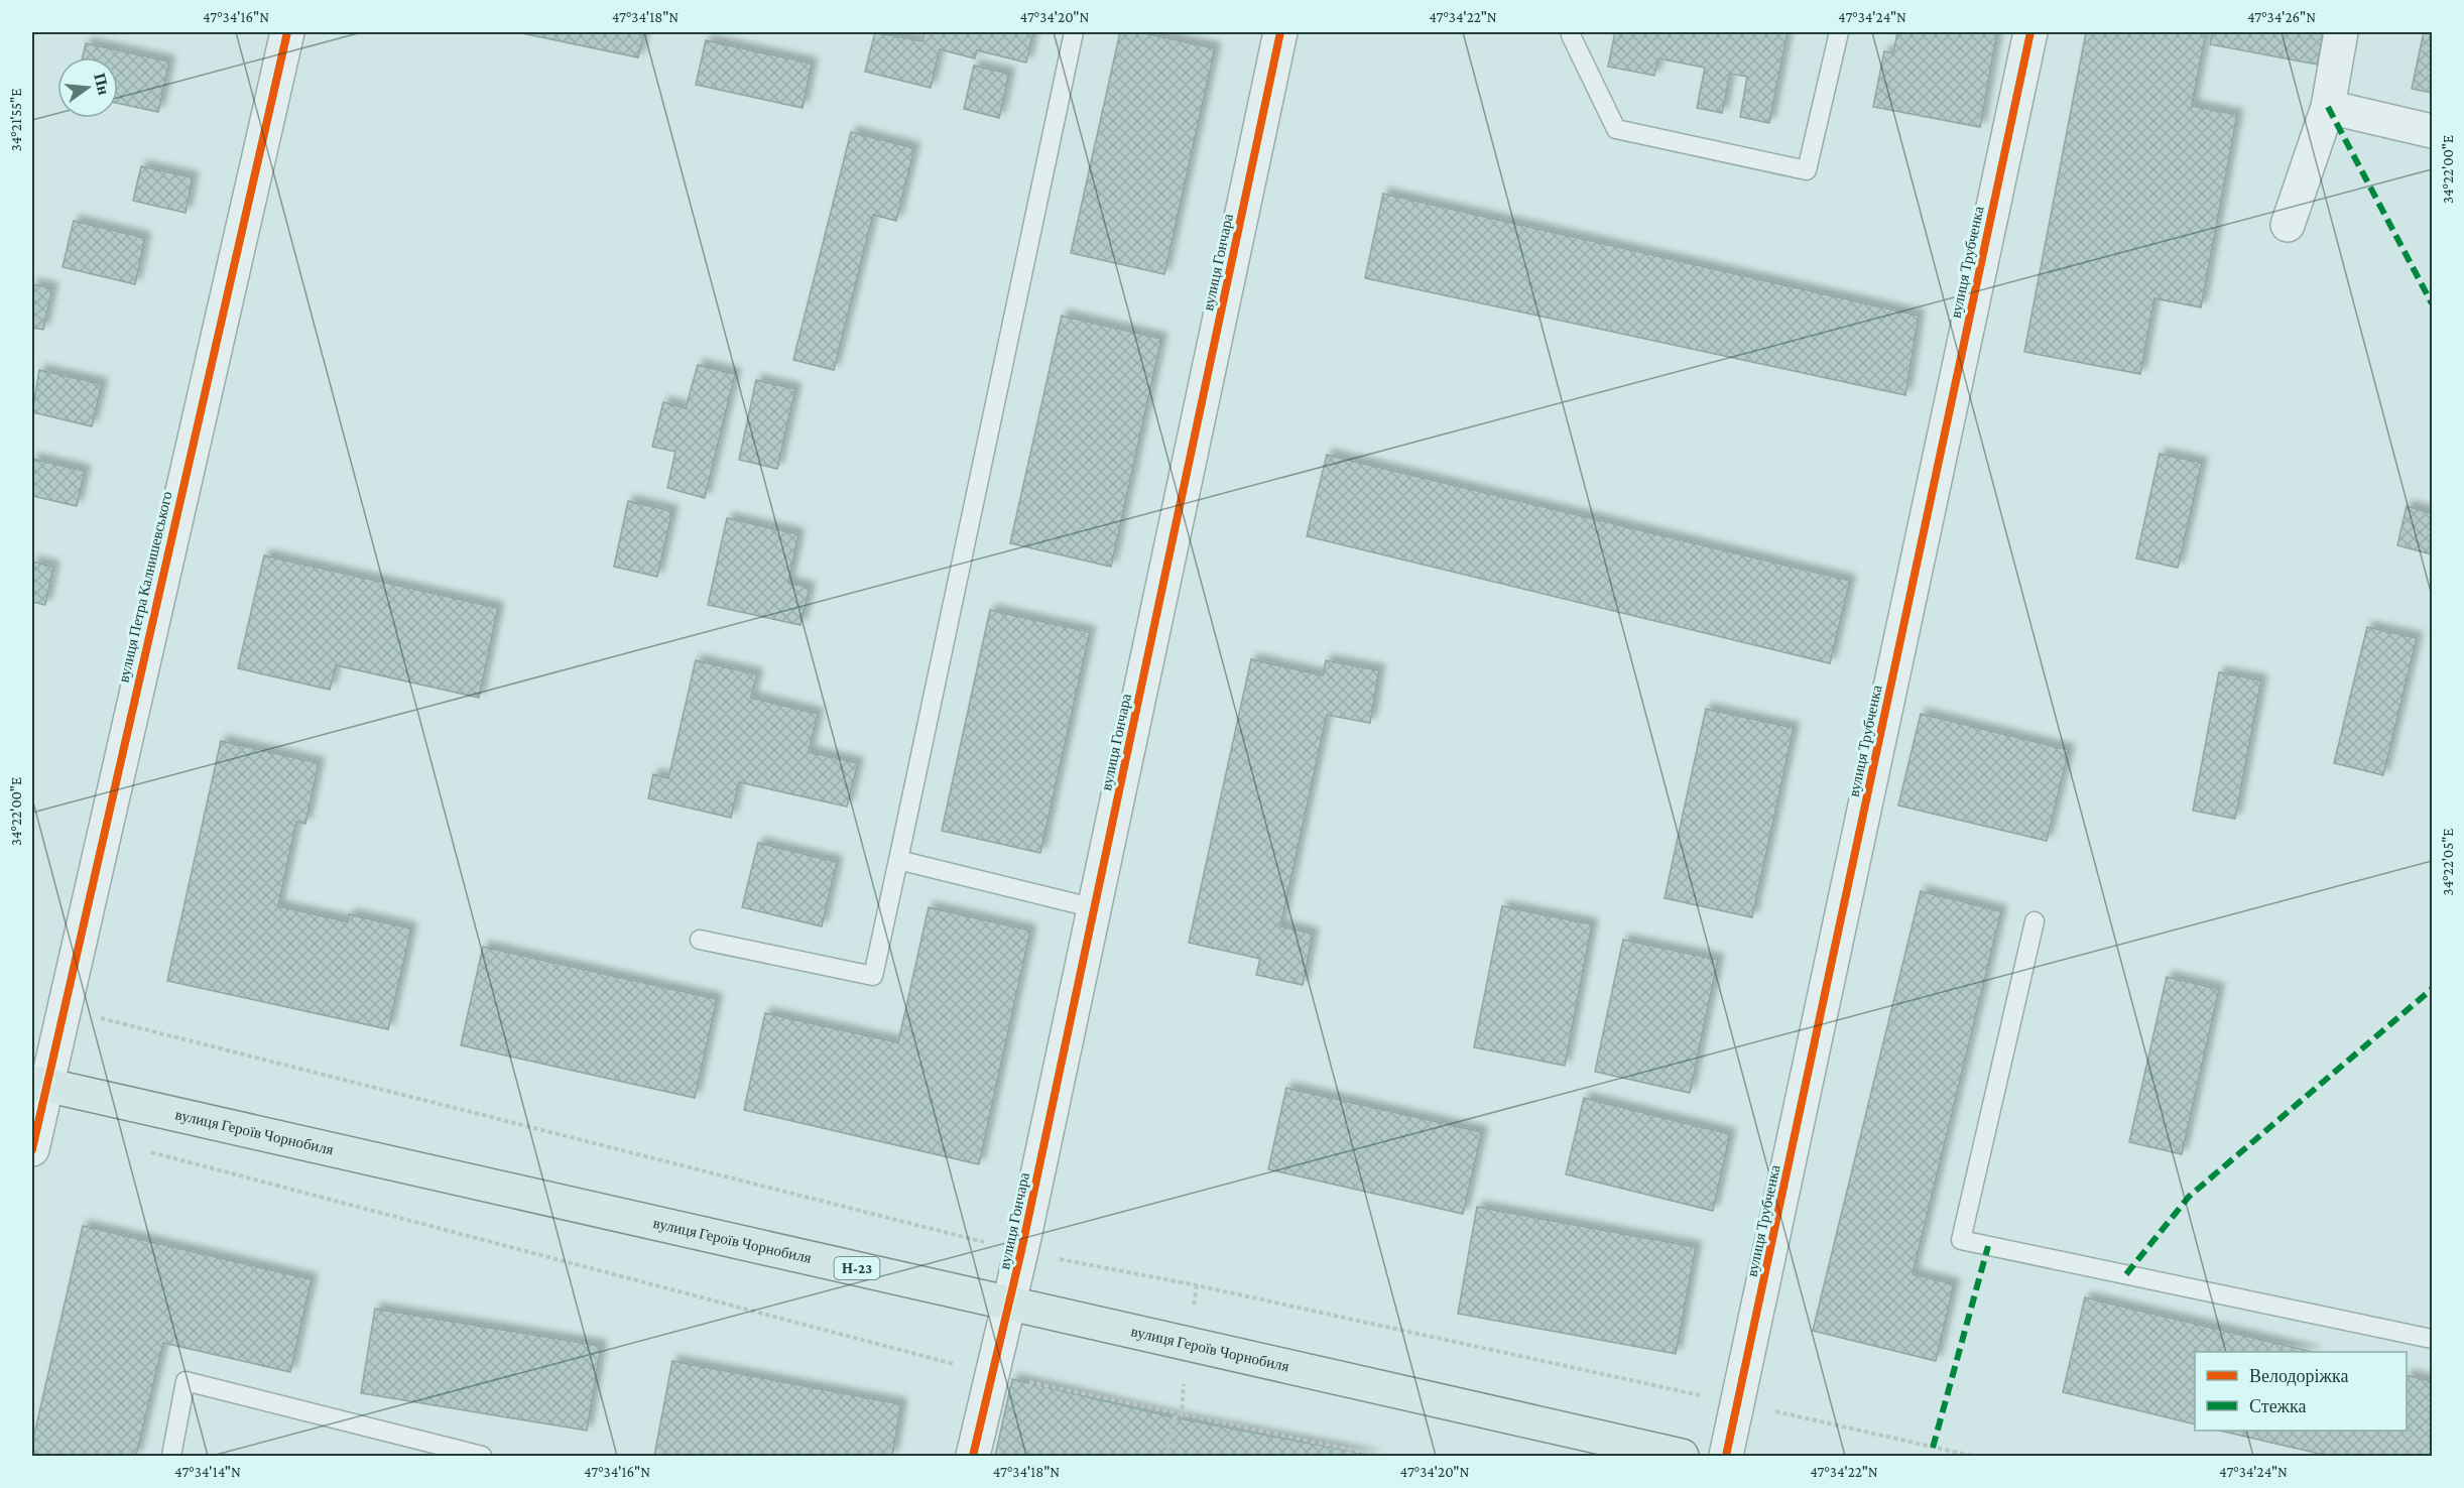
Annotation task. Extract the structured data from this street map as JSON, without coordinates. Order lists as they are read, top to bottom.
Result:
{
  "streets": {
    "main road": ["вулиця Героїв Чорнобиля", "Н-23"],
    "street": ["вулиця Гончара", "вулиця Трубченка", "вулиця Петра Калнишевського"]
  },
  "crossings": [
    ["вулиця Гончара", "вулиця Героїв Чорнобиля"],
    ["вулиця Петра Калнишевського", "вулиця Героїв Чорнобиля"]
  ],
  "legend": ["Велодоріжка", "Стежка"],
  "north": "right",
  "coordinates": [
    "47°34'16\"N",
    "47°34'18\"N",
    "47°34'20\"N",
    "47°34'22\"N",
    "47°34'24\"N",
    "47°34'26\"N",
    "34°21'55\"E",
    "34°22'00\"E",
    "34°22'05\"E",
    "47°34'14\"N"
  ]
}
